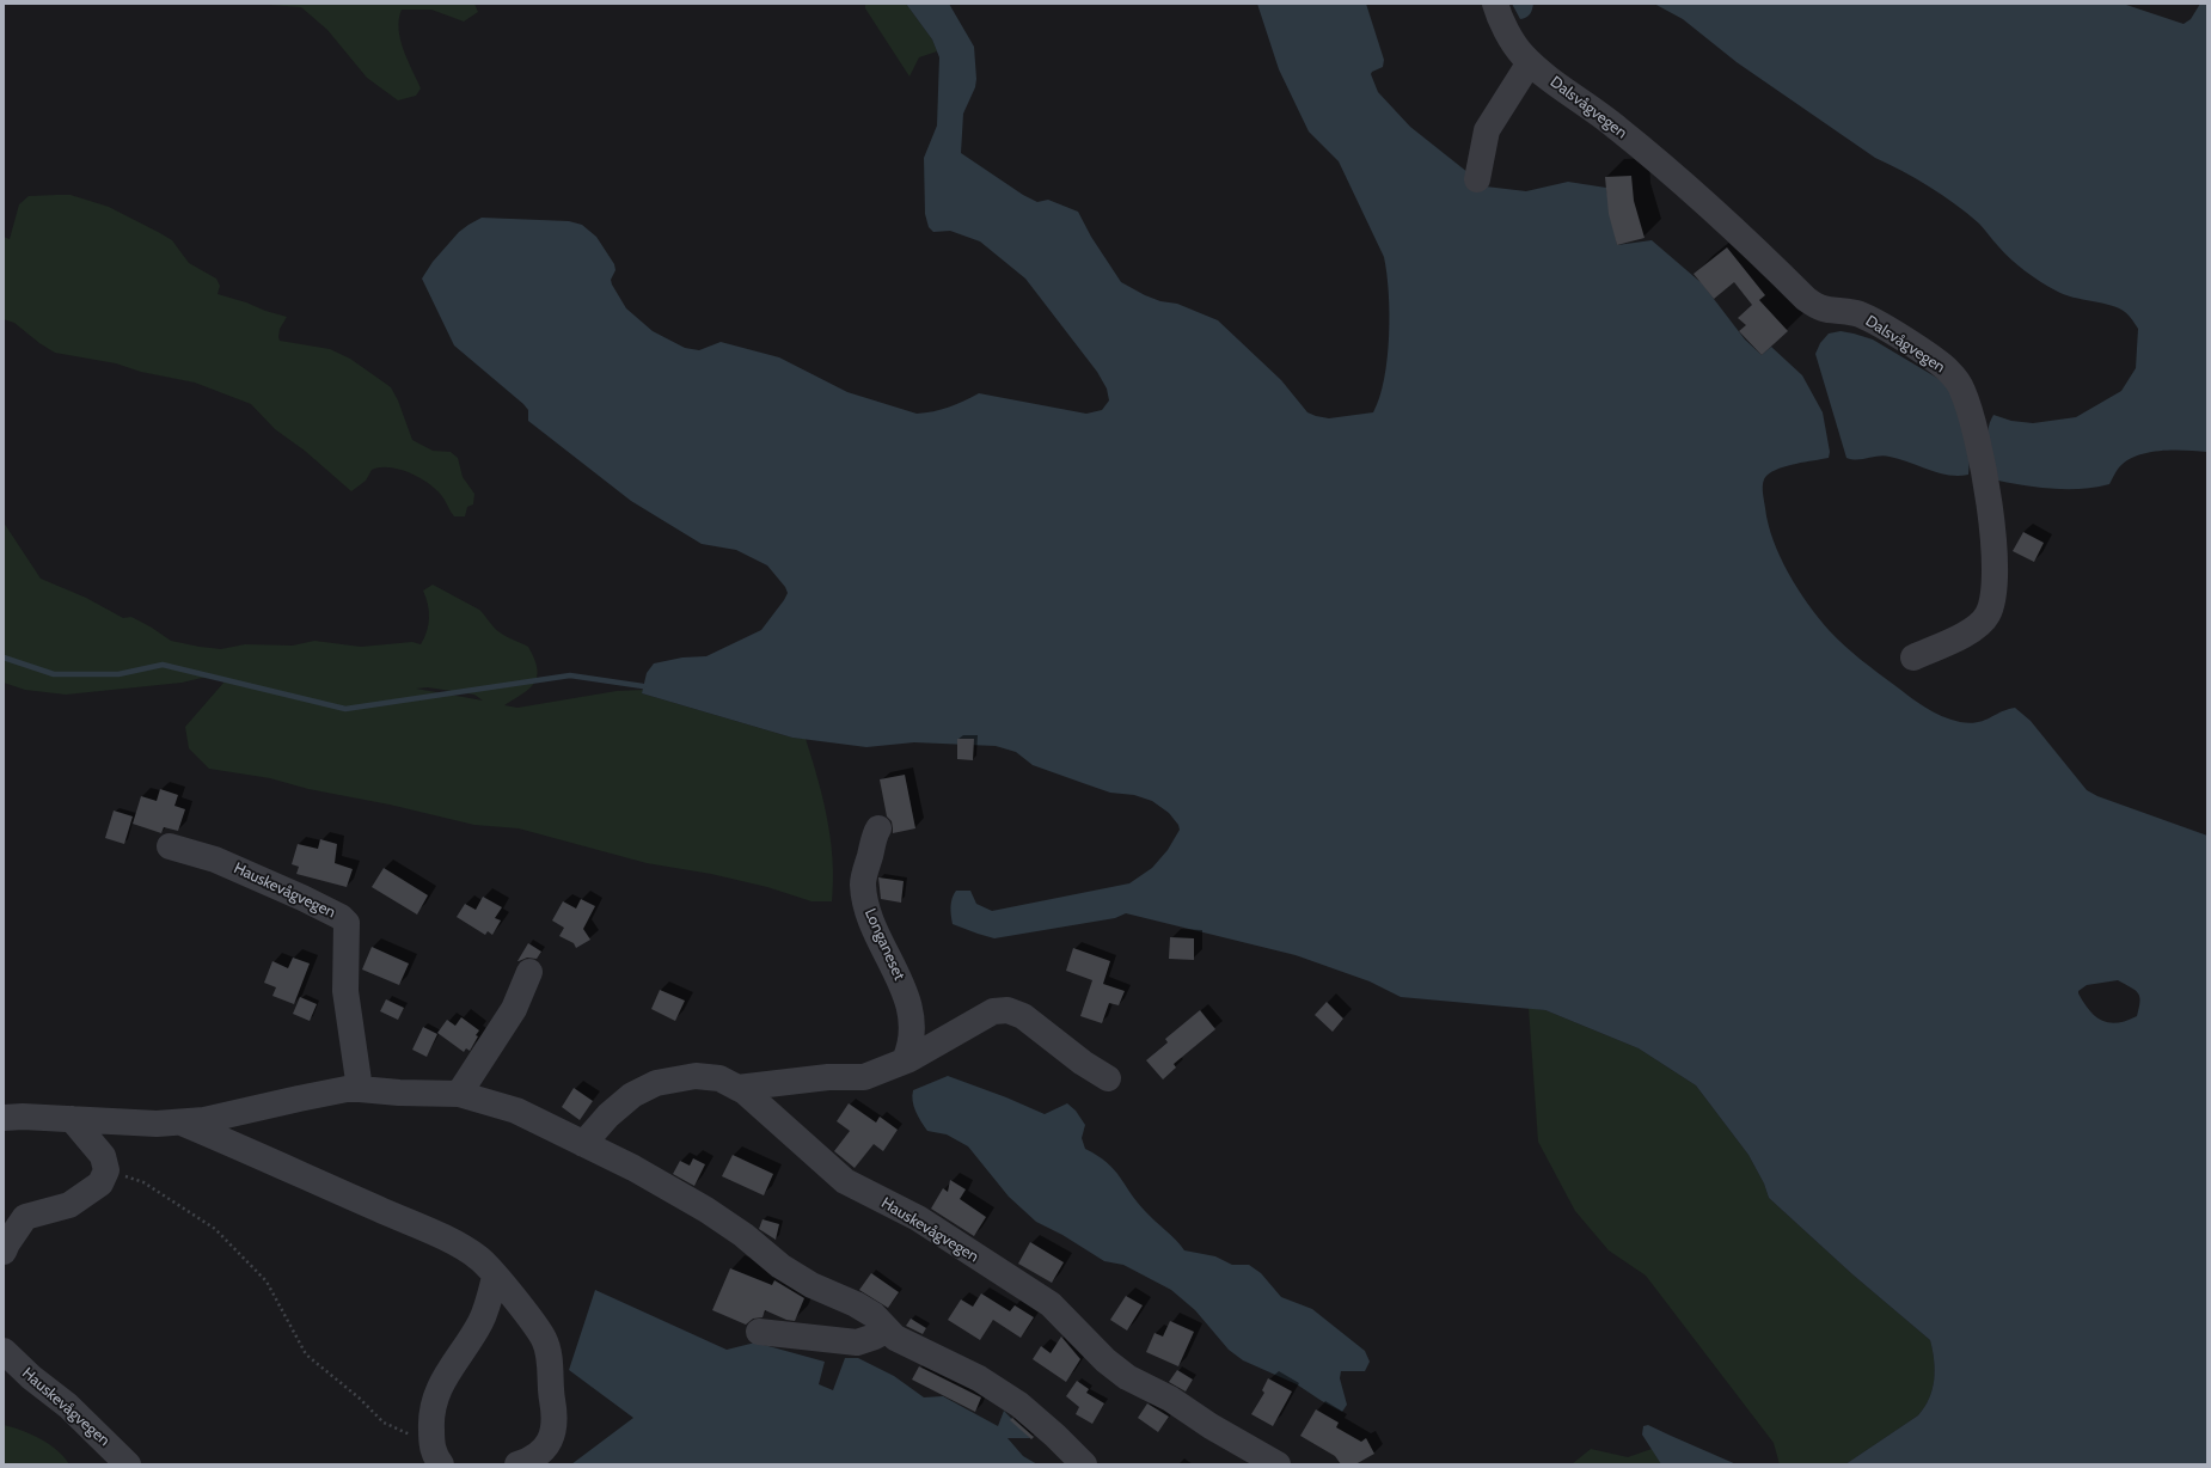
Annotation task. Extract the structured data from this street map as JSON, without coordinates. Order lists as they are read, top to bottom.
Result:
{
  "streets": {
    "street": ["Dalsvågvegen", "Hauskevågvegen", "Longaneset"]
  }
}
